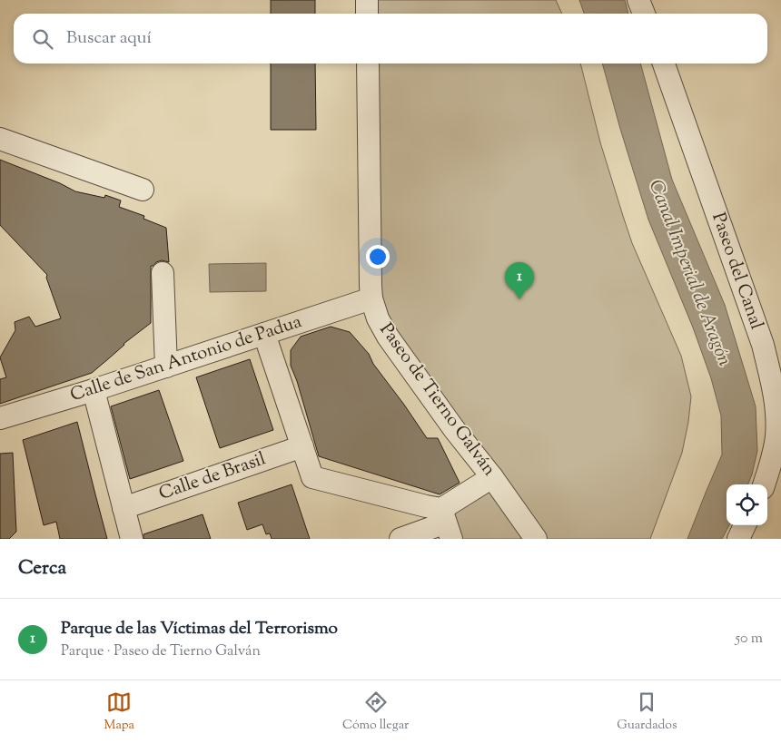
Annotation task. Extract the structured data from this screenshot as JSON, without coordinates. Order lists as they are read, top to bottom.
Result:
{
  "streets": {
    "street": [
      "Paseo del Canal",
      "Calle de San Antonio de Padua",
      "Paseo de Tierno Galván",
      "Calle de Brasil"
    ]
  },
  "crossings": [
    ["Calle de San Antonio de Padua", "Paseo de Tierno Galván"]
  ],
  "water": ["Canal Imperial de Aragón"],
  "page": {
    "search": "Buscar aquí",
    "pins": "1",
    "heading": "Cerca",
    "list": [
      {
        "mark": "1",
        "name": "Parque de las Víctimas del Terrorismo",
        "note": "Parque · Paseo de Tierno Galván",
        "value": "50 m"
      }
    ],
    "nav": ["Mapa", "Cómo llegar", "Guardados"]
  }
}
